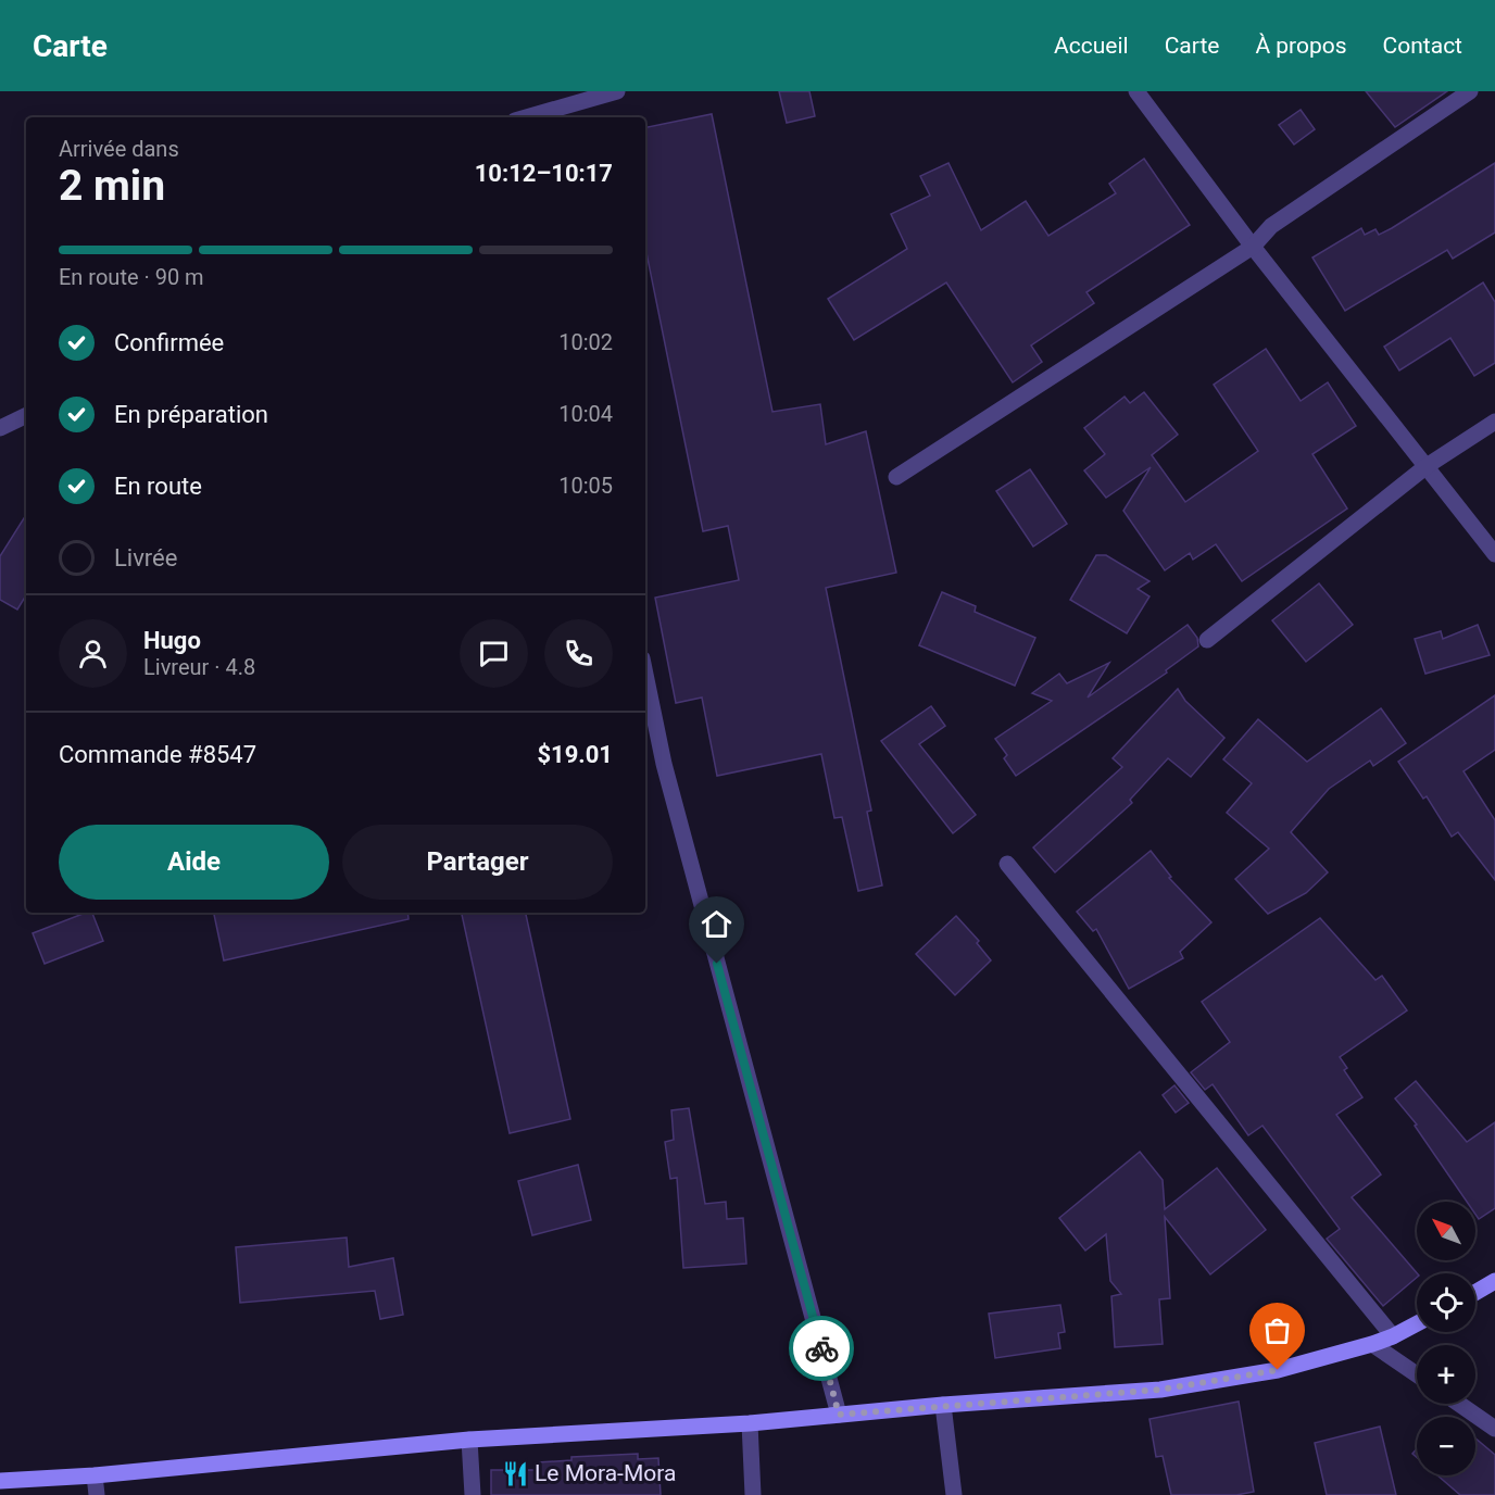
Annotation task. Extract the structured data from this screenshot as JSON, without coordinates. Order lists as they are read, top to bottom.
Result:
{
  "places": {
    "restaurant": ["Le Mora-Mora"]
  },
  "north": "top left",
  "page": {
    "header": "Carte",
    "nav": [
      "Accueil",
      "Carte",
      "À propos",
      "Contact"
    ],
    "heading": ["2 min", "Arrivée dans", "10:12–10:17"],
    "panel": [
      "Hugo",
      "Livreur · 4.8",
      "Commande #8547",
      "$19.01"
    ],
    "bar": "En route · 90 m",
    "list": [
      ["Confirmée", "10:02"],
      ["En préparation", "10:04"],
      ["En route", "10:05"],
      "Livrée"
    ],
    "buttons": ["Aide", "Partager"],
    "map_buttons": ["+", "−"]
  }
}
